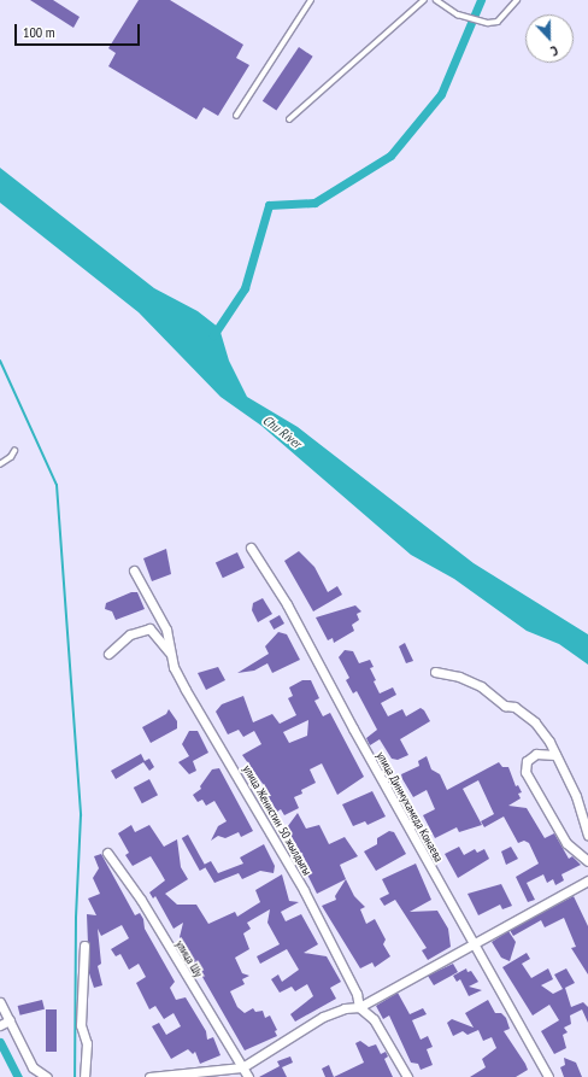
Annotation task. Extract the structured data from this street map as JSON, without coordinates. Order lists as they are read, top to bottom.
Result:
{
  "streets": {
    "street": ["улица Динмухамеда Конаева", "улица Женистин 50 жылдыгы", "улица Шу"]
  },
  "water": ["Chu River"],
  "scale_bar": "100 m",
  "north": "bottom"
}
